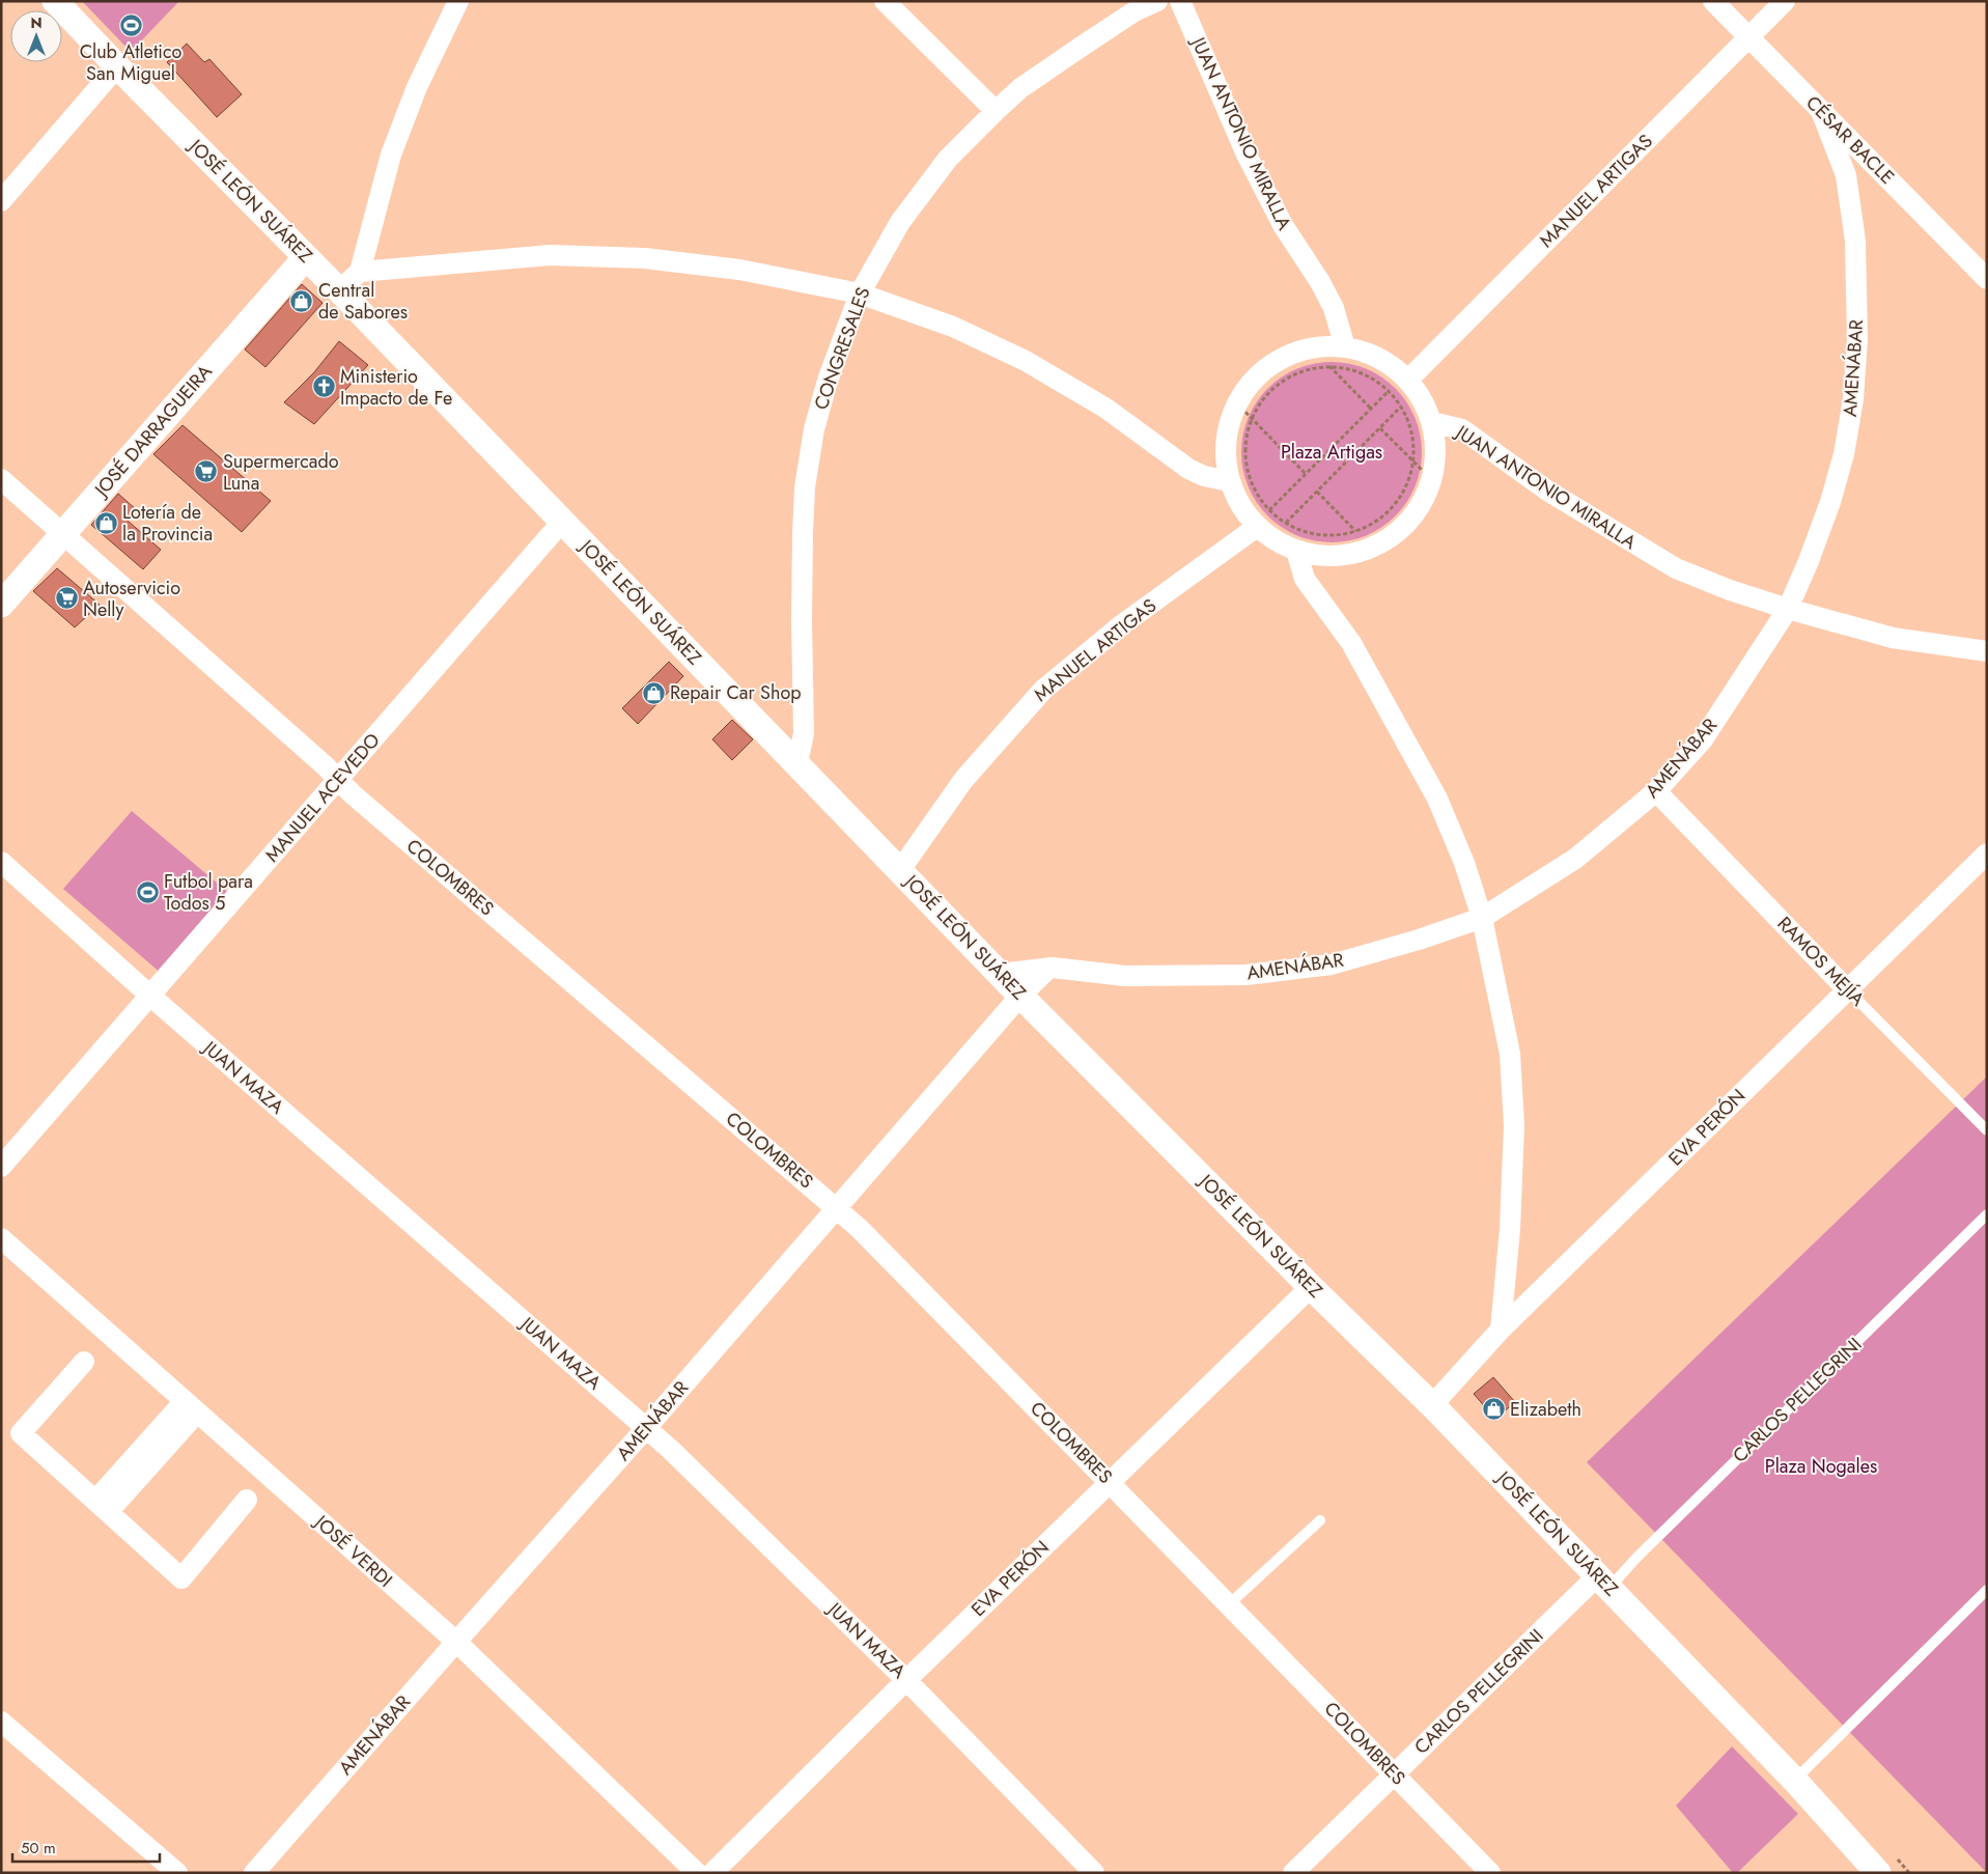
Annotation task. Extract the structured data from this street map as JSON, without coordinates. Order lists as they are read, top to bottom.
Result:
{
  "streets": {
    "street": [
      "JUAN ANTONIO MIRALLA",
      "CÉSAR BACLE",
      "MANUEL ARTIGAS",
      "JOSÉ LEÓN SUÁREZ",
      "CONGRESALES",
      "AMENÁBAR",
      "JOSÉ DARRAGUEIRA",
      "MANUEL ACEVEDO",
      "COLOMBRES",
      "RAMOS MEJÍA",
      "JUAN MAZA",
      "EVA PERÓN",
      "CARLOS PELLEGRINI",
      "JOSÉ VERDI"
    ]
  },
  "crossings": [
    ["JUAN ANTONIO MIRALLA", "AMENÁBAR"],
    ["CÉSAR BACLE", "MANUEL ARTIGAS"],
    ["CÉSAR BACLE", "AMENÁBAR"],
    ["MANUEL ARTIGAS", "JOSÉ LEÓN SUÁREZ"],
    ["JOSÉ LEÓN SUÁREZ", "CONGRESALES"],
    ["JOSÉ LEÓN SUÁREZ", "AMENÁBAR"],
    ["JOSÉ LEÓN SUÁREZ", "JOSÉ DARRAGUEIRA"],
    ["JOSÉ LEÓN SUÁREZ", "MANUEL ACEVEDO"],
    ["JOSÉ LEÓN SUÁREZ", "EVA PERÓN"],
    ["JOSÉ LEÓN SUÁREZ", "CARLOS PELLEGRINI"],
    ["AMENÁBAR", "COLOMBRES"],
    ["AMENÁBAR", "RAMOS MEJÍA"],
    ["AMENÁBAR", "JUAN MAZA"],
    ["AMENÁBAR", "JOSÉ VERDI"],
    ["JOSÉ DARRAGUEIRA", "COLOMBRES"],
    ["MANUEL ACEVEDO", "COLOMBRES"],
    ["MANUEL ACEVEDO", "JUAN MAZA"],
    ["COLOMBRES", "EVA PERÓN"],
    ["COLOMBRES", "CARLOS PELLEGRINI"],
    ["RAMOS MEJÍA", "EVA PERÓN"],
    ["JUAN MAZA", "EVA PERÓN"]
  ],
  "parks": ["Plaza Artigas", "Plaza Nogales"],
  "places": {
    "sports": ["Club Atletico San Miguel", "Futbol para Todos 5"],
    "shop": [
      "Central de Sabores",
      "Lotería de la Provincia",
      "Repair Car Shop",
      "Elizabeth"
    ],
    "church": ["Ministerio Impacto de Fe"],
    "supermarket": ["Supermercado Luna", "Autoservicio Nelly"]
  },
  "scale_bar": "50 m",
  "north": "top"
}
